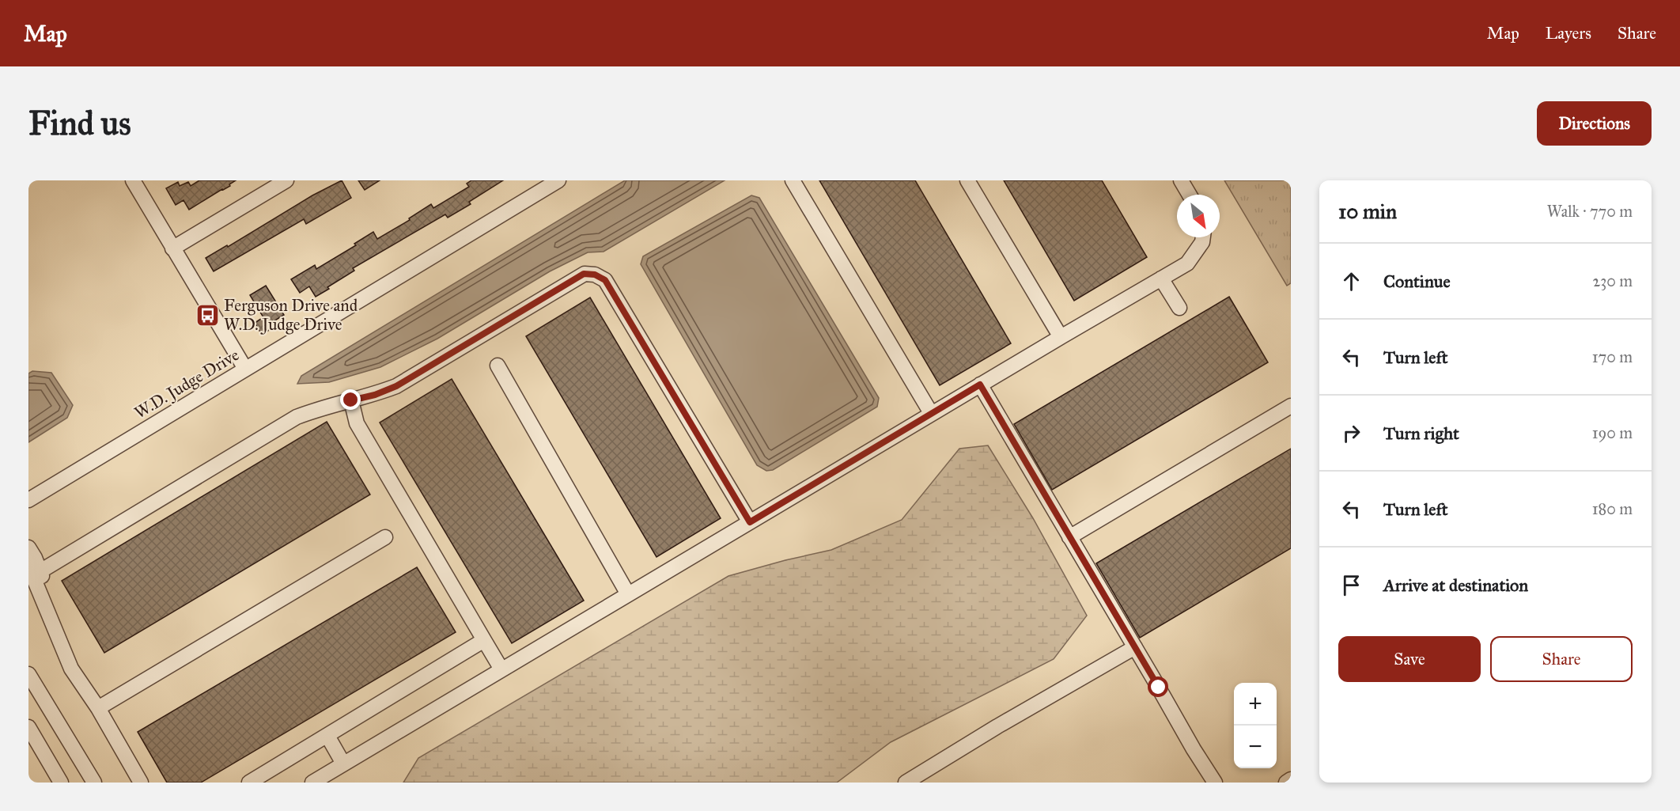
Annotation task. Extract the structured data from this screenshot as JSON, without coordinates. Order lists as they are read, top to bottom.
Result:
{
  "streets": {
    "street": ["W.D. Judge Drive"]
  },
  "places": {
    "bus stop": ["Ferguson Drive and W.D. Judge Drive"]
  },
  "north": "bottom right",
  "page": {
    "header": "Map",
    "nav": ["Map", "Layers", "Share"],
    "buttons": [
      "Directions",
      ["Save", "Share"]
    ],
    "title": "Find us",
    "heading": ["10 min", "Walk · 770 m"],
    "list": [
      ["Continue", "230 m"],
      ["Turn left", "170 m"],
      ["Turn right", "190 m"],
      ["Turn left", "180 m"],
      "Arrive at destination"
    ],
    "map_buttons": ["+", "−"]
  }
}
